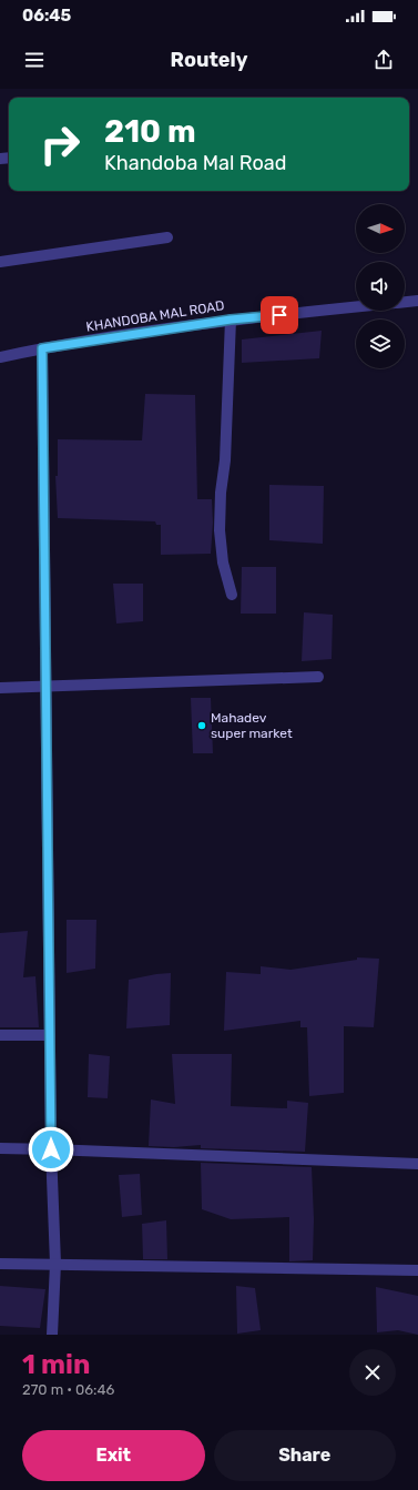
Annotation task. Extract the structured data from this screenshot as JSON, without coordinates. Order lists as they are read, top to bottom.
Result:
{
  "streets": {
    "street": ["KHANDOBA MAL ROAD"]
  },
  "places": ["Mahadev super market"],
  "north": "right",
  "page": {
    "status": "06:45",
    "header": "Routely",
    "turn": ["210 m", "Khandoba Mal Road"],
    "heading": ["1 min", "270 m · 06:46"],
    "buttons": ["Exit", "Share"]
  }
}
